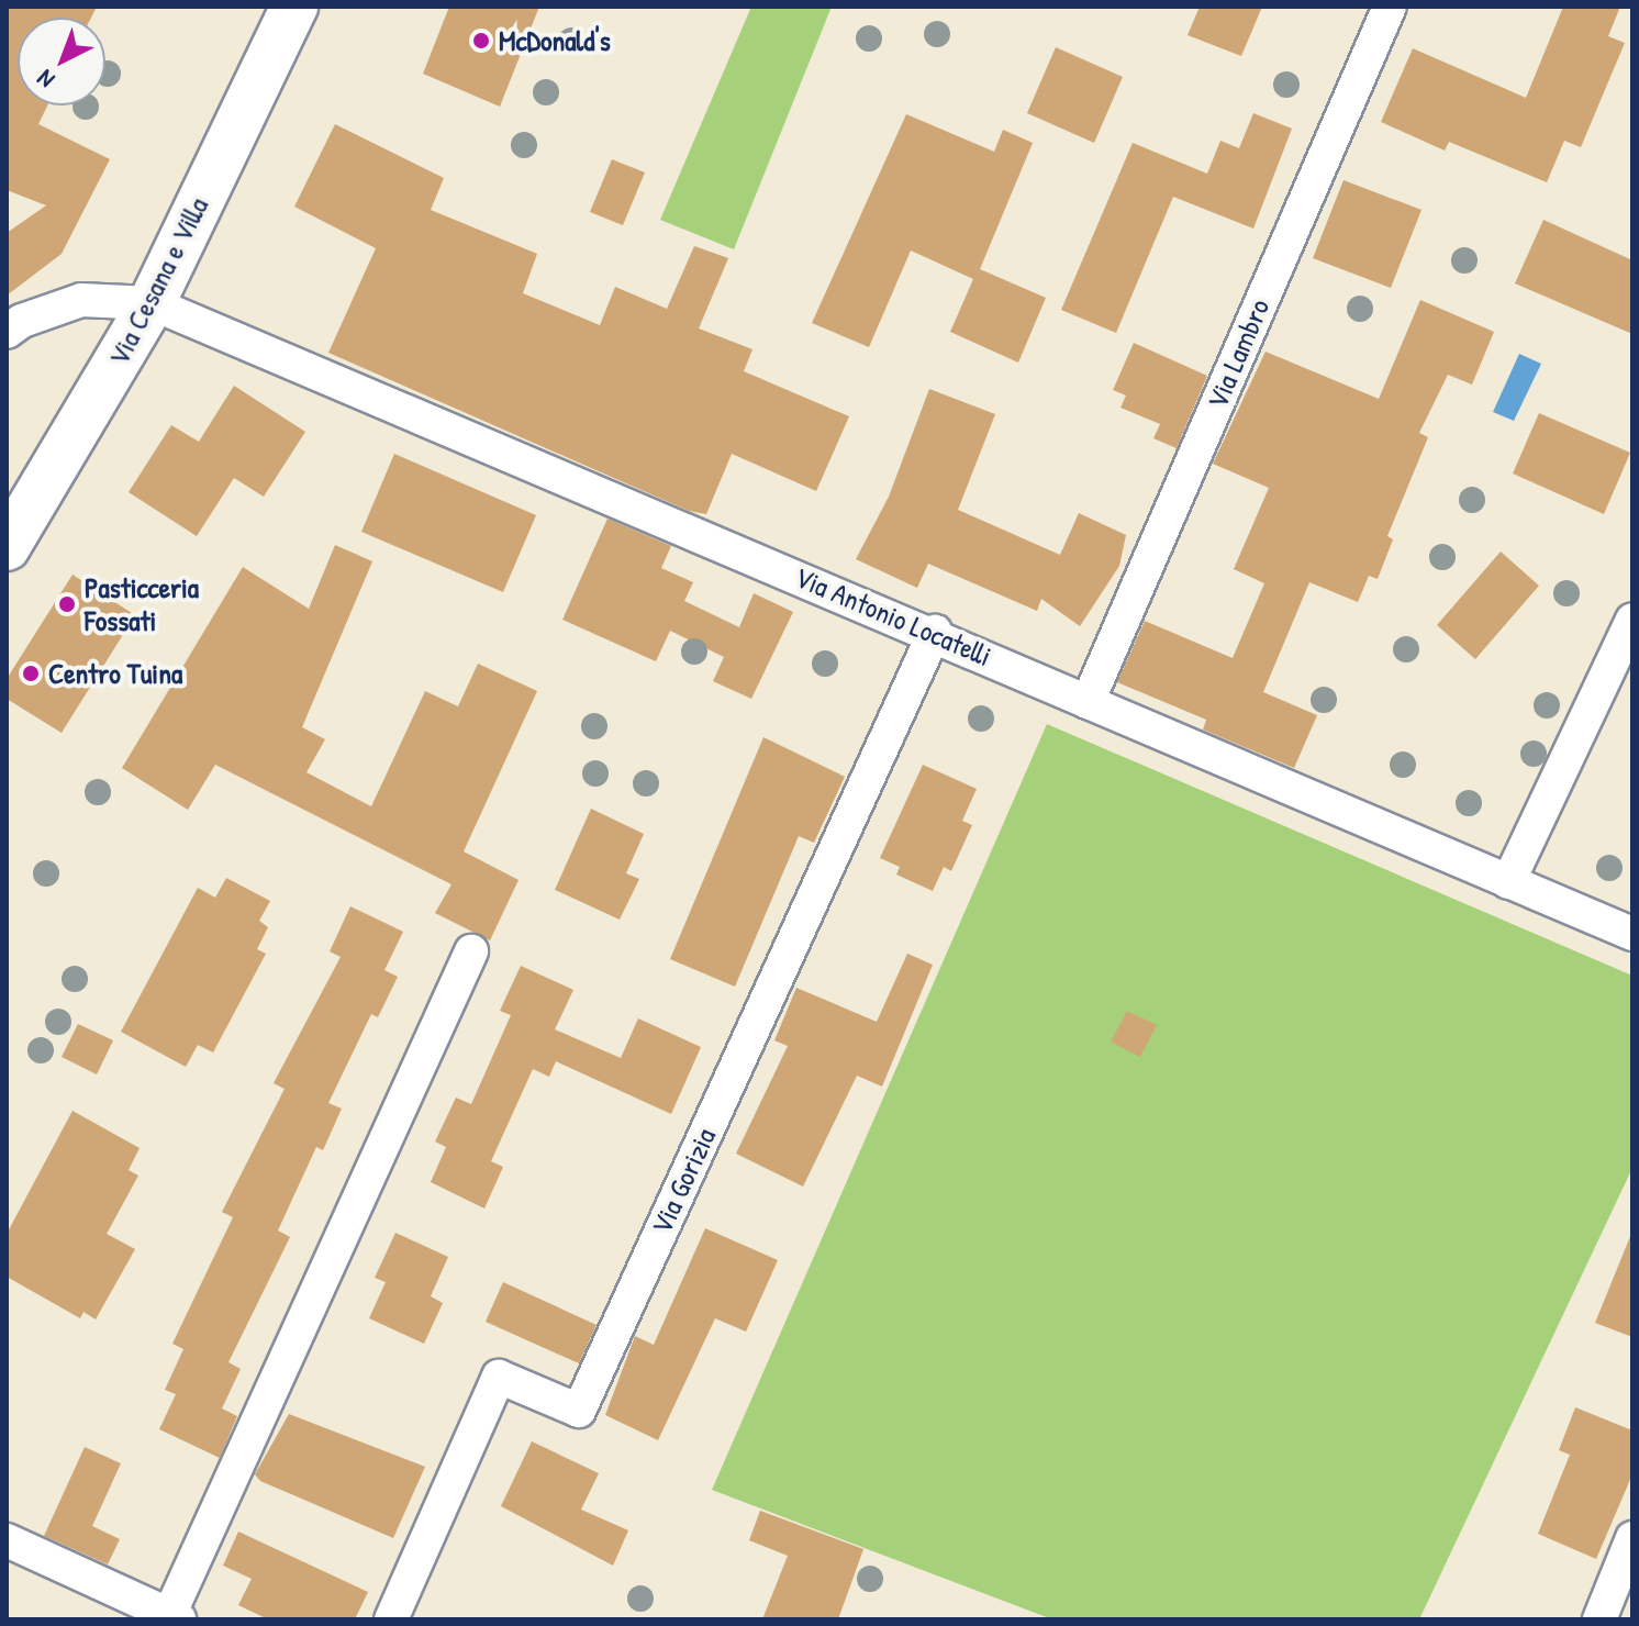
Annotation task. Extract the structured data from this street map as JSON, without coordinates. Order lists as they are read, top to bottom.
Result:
{
  "streets": {
    "main road": ["Via Cesana e Villa"],
    "street": ["Via Lambro", "Via Antonio Locatelli", "Via Gorizia"]
  },
  "crossings": [
    ["Via Cesana e Villa", "Via Antonio Locatelli"],
    ["Via Lambro", "Via Antonio Locatelli"],
    ["Via Antonio Locatelli", "Via Gorizia"]
  ],
  "places": ["McDonald's", "Pasticceria Fossati", "Centro Tuina"],
  "north": "bottom left"
}
